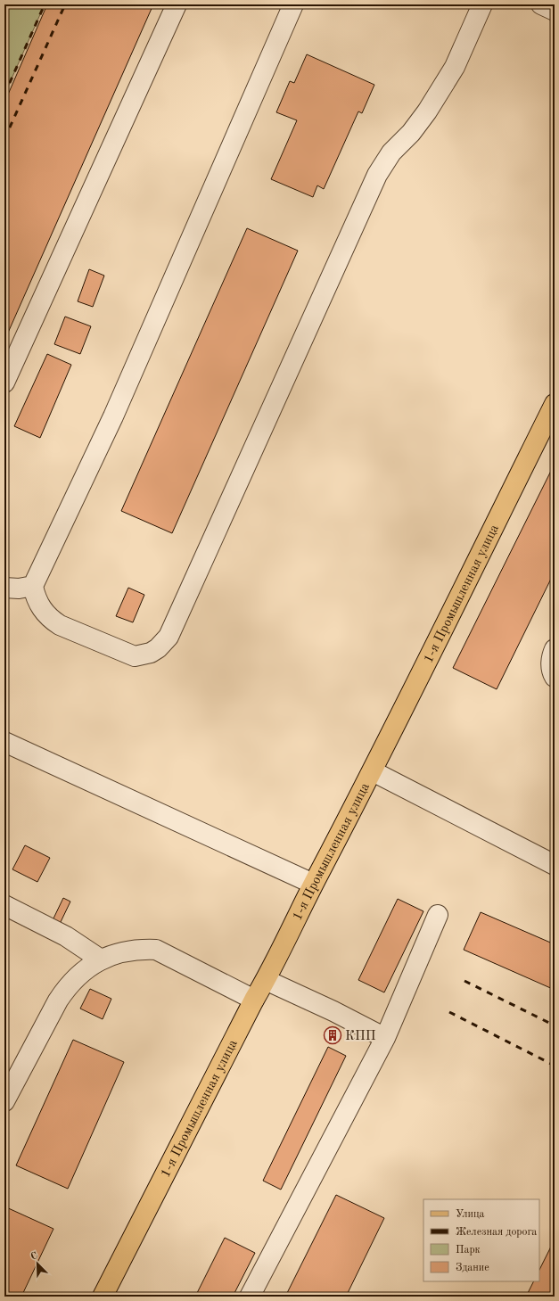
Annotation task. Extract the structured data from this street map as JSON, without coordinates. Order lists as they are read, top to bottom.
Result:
{
  "streets": {
    "main road": ["1-я Промышленная улица"]
  },
  "places": {
    "building": ["КПП"]
  },
  "legend": [
    "Улица",
    "Железная дорога",
    "Парк",
    "Здание"
  ],
  "north": "top left"
}
